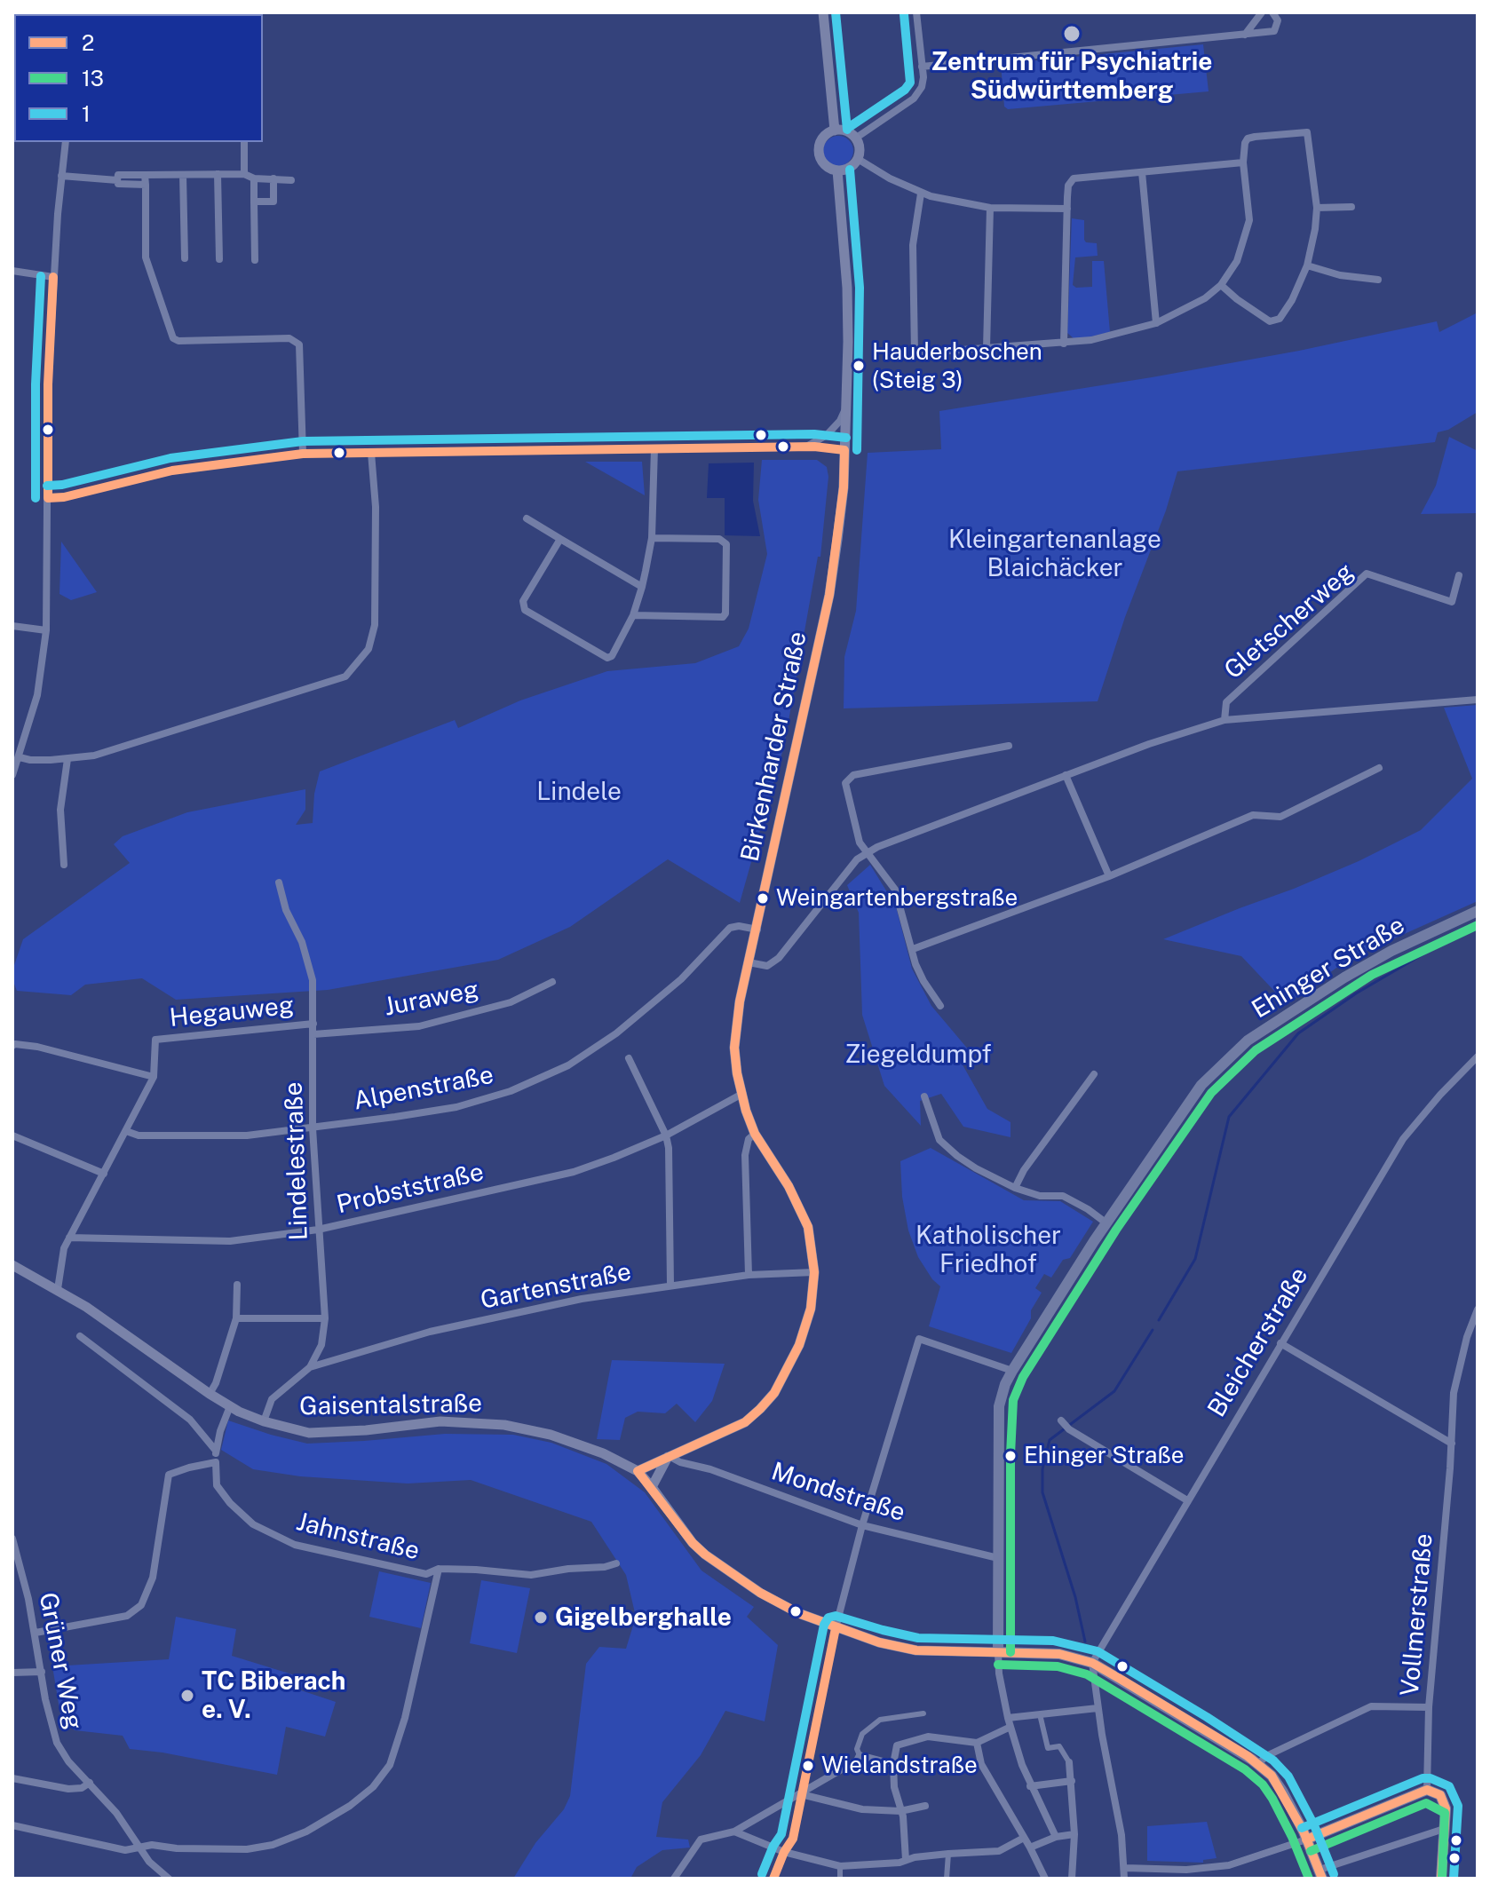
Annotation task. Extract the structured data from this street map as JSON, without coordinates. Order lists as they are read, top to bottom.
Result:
{
  "streets": {
    "main road": ["Birkenharder Straße", "Ehinger Straße", "Gaisentalstraße"],
    "street": [
      "Gletscherweg",
      "Juraweg",
      "Hegauweg",
      "Alpenstraße",
      "Lindelestraße",
      "Probststraße",
      "Gartenstraße",
      "Bleicherstraße",
      "Mondstraße",
      "Jahnstraße",
      "Vollmerstraße",
      "Grüner Weg"
    ]
  },
  "crossings": [
    ["Birkenharder Straße", "Alpenstraße"],
    ["Birkenharder Straße", "Probststraße"],
    ["Birkenharder Straße", "Gartenstraße"],
    ["Birkenharder Straße", "Gaisentalstraße"],
    ["Birkenharder Straße", "Mondstraße"],
    ["Ehinger Straße", "Mondstraße"],
    ["Juraweg", "Lindelestraße"],
    ["Hegauweg", "Lindelestraße"],
    ["Alpenstraße", "Lindelestraße"],
    ["Lindelestraße", "Probststraße"],
    ["Lindelestraße", "Gartenstraße"],
    ["Lindelestraße", "Gaisentalstraße"],
    ["Gaisentalstraße", "Jahnstraße"]
  ],
  "parks": [
    "Kleingartenanlage Blaichäcker",
    "Lindele",
    "Ziegeldumpf",
    "Katholischer Friedhof"
  ],
  "places": [
    "Zentrum für Psychiatrie Südwürttemberg",
    "Hauderboschen (Steig 3)",
    "Weingartenbergstraße",
    "Ehinger Straße",
    "Gigelberghalle",
    "TC Biberach e. V.",
    "Wielandstraße"
  ],
  "lines": ["transit line 1", "transit line 2", "transit line 13"],
  "legend": ["2", "13", "1"]
}
